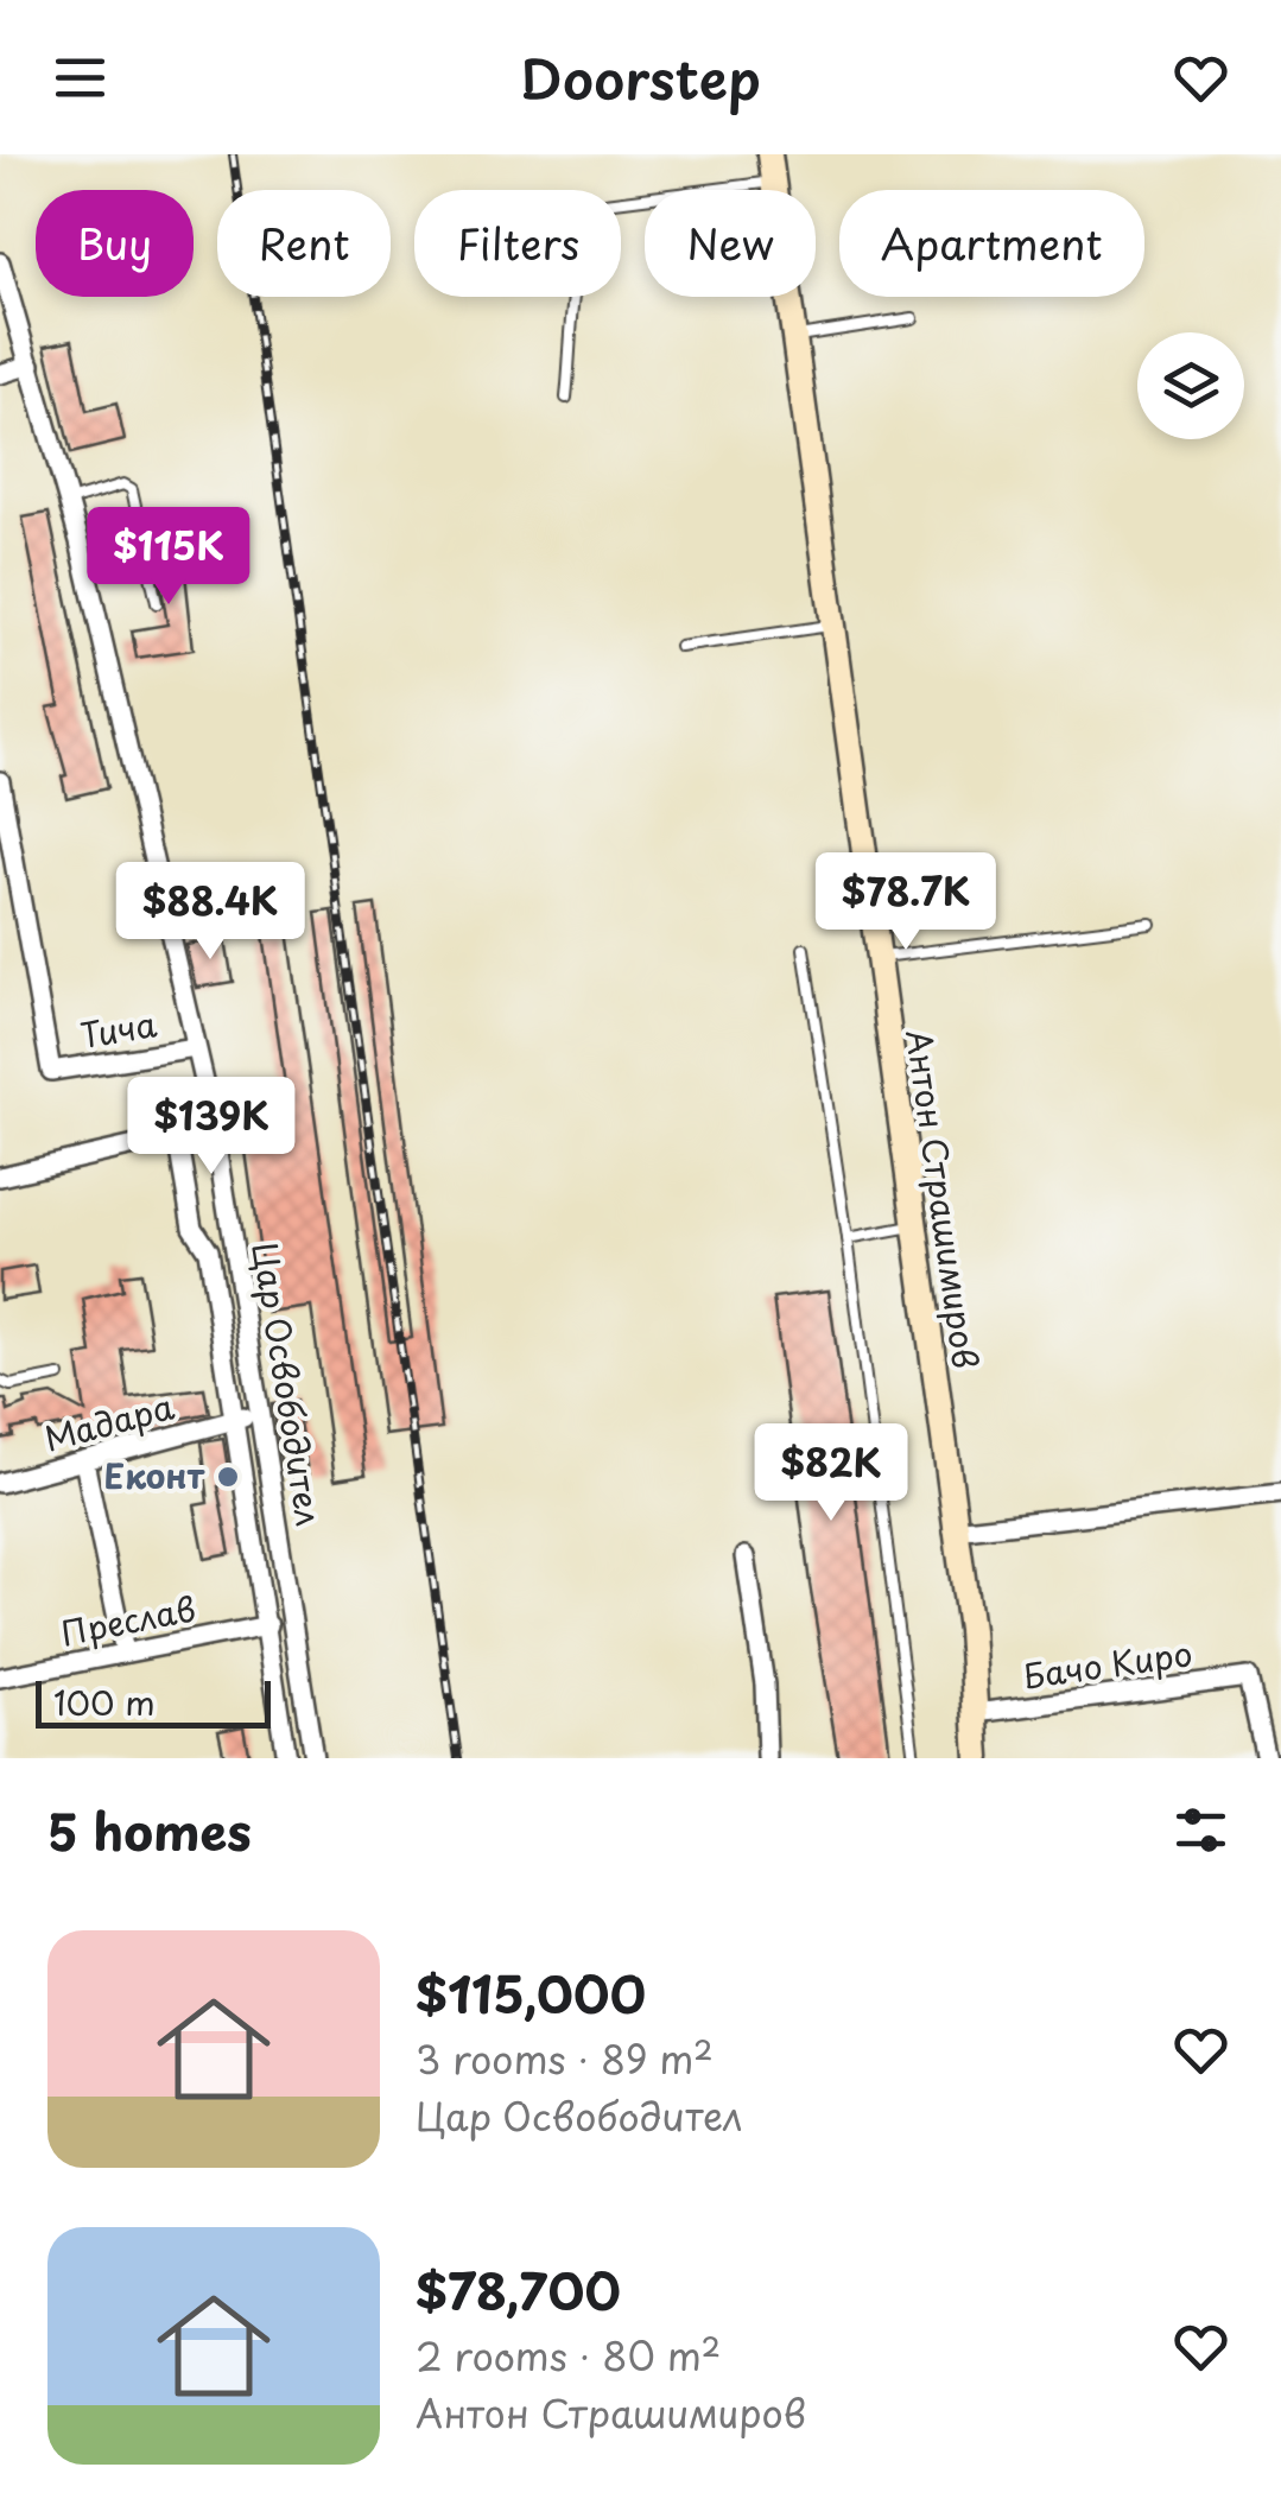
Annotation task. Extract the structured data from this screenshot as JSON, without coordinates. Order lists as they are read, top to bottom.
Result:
{
  "streets": {
    "street": [
      "Тича",
      "Антон Страшимиров",
      "Цар Освободител",
      "Мадара",
      "Преслав",
      "Бачо Киро"
    ]
  },
  "crossings": [
    ["Тича", "Цар Освободител"],
    ["Антон Страшимиров", "Бачо Киро"],
    ["Цар Освободител", "Мадара"],
    ["Цар Освободител", "Преслав"]
  ],
  "places": ["Еконт"],
  "scale_bar": "100 m",
  "page": {
    "header": "Doorstep",
    "chip": [
      "Buy",
      "Rent",
      "Filters",
      "New",
      "Apartment"
    ],
    "price": [
      "$115K",
      "$78.7K",
      "$88.4K",
      "$139K",
      "$82K"
    ],
    "scale": "100 m",
    "heading": "5 homes",
    "list": [
      {
        "name": "$115,000",
        "note": "3 rooms · 89 m² · Цар Освободител"
      },
      {
        "name": "$78,700",
        "note": "2 rooms · 80 m² · Антон Страшимиров"
      }
    ]
  }
}
